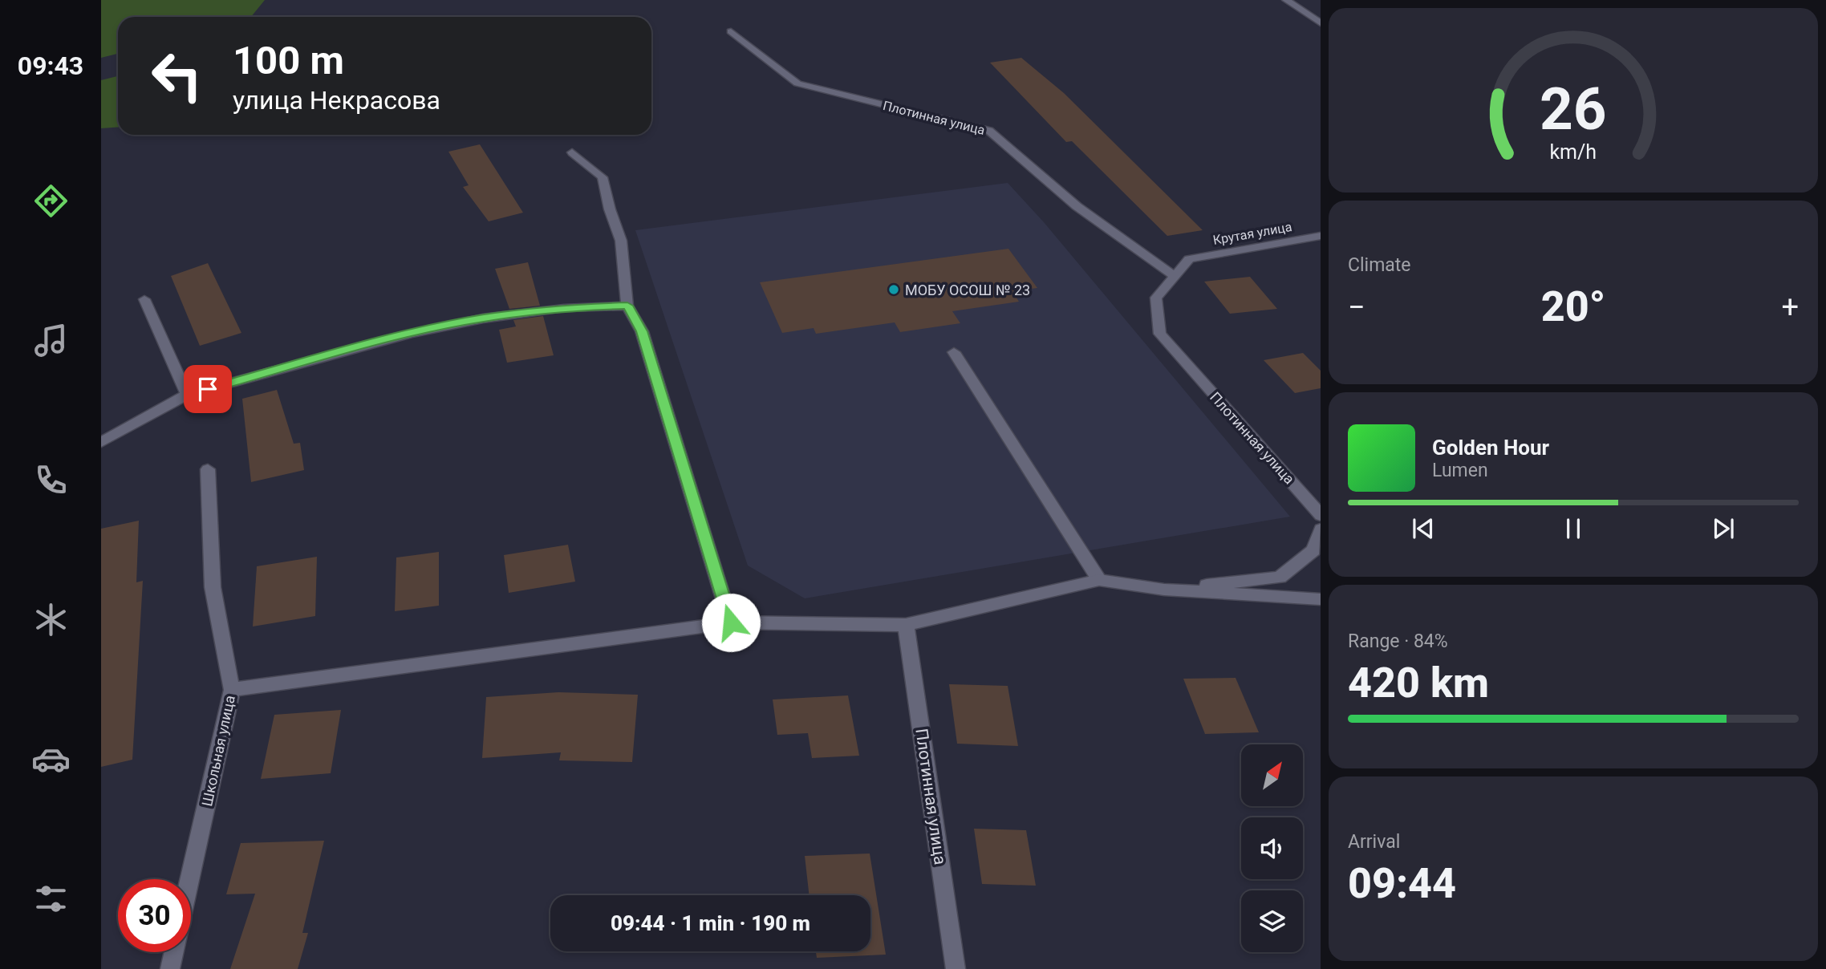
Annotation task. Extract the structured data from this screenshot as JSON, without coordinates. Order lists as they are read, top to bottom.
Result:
{
  "streets": {
    "street": ["Плотинная улица", "Крутая улица", "Школьная улица"]
  },
  "crossings": [
    ["Плотинная улица", "Крутая улица"]
  ],
  "places": ["МОБУ ОСОШ № 23"],
  "north": "top right",
  "page": {
    "tabs": "09:43",
    "turn": ["100 m", "улица Некрасова"],
    "tile": [
      "Climate",
      ["Range · 84%", "420 km"],
      ["Arrival", "09:44"]
    ],
    "heat": ["−", "20°", "+"],
    "song": ["Golden Hour", "Lumen"],
    "limit": "30",
    "trip": "09:44 · 1 min · 190 m",
    "gauge": ["26", "km/h"]
  }
}
